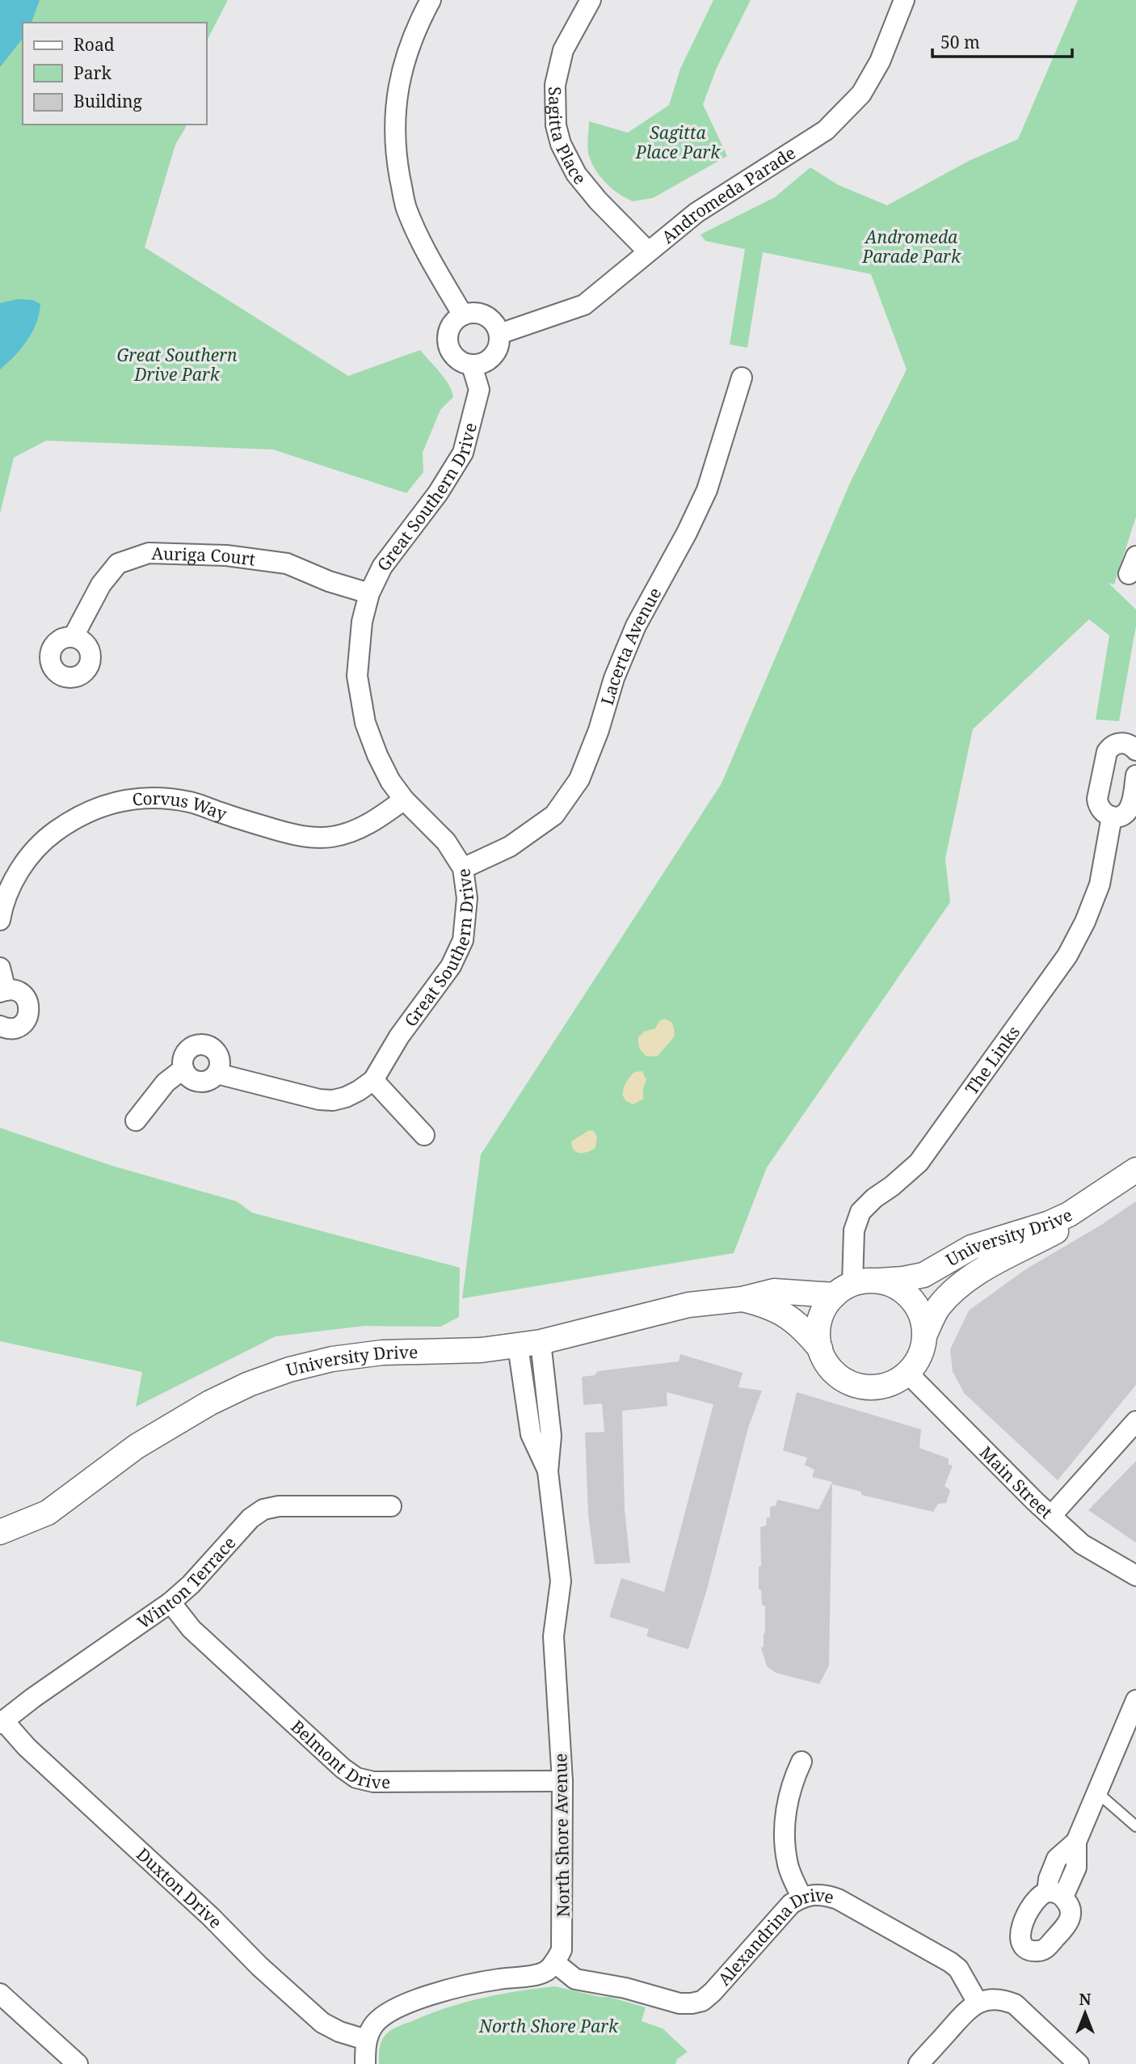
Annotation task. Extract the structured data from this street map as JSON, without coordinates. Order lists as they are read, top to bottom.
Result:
{
  "streets": {
    "street": [
      "Sagitta Place",
      "Andromeda Parade",
      "Great Southern Drive",
      "Auriga Court",
      "Lacerta Avenue",
      "Corvus Way",
      "The Links",
      "University Drive",
      "Main Street",
      "Winton Terrace",
      "Belmont Drive",
      "North Shore Avenue",
      "Duxton Drive",
      "Alexandrina Drive"
    ]
  },
  "crossings": [
    ["Sagitta Place", "Andromeda Parade"],
    ["Andromeda Parade", "Great Southern Drive"],
    ["Great Southern Drive", "Auriga Court"],
    ["Great Southern Drive", "Lacerta Avenue"],
    ["Great Southern Drive", "Corvus Way"],
    ["The Links", "University Drive"],
    ["The Links", "Main Street"],
    ["University Drive", "Main Street"],
    ["University Drive", "North Shore Avenue"],
    ["Winton Terrace", "Belmont Drive"],
    ["Winton Terrace", "Duxton Drive"],
    ["Belmont Drive", "North Shore Avenue"],
    ["North Shore Avenue", "Alexandrina Drive"]
  ],
  "parks": [
    "Sagitta Place Park",
    "Andromeda Parade Park",
    "Great Southern Drive Park",
    "North Shore Park"
  ],
  "legend": ["Road", "Park", "Building"],
  "scale_bar": "50 m",
  "north": "top"
}
